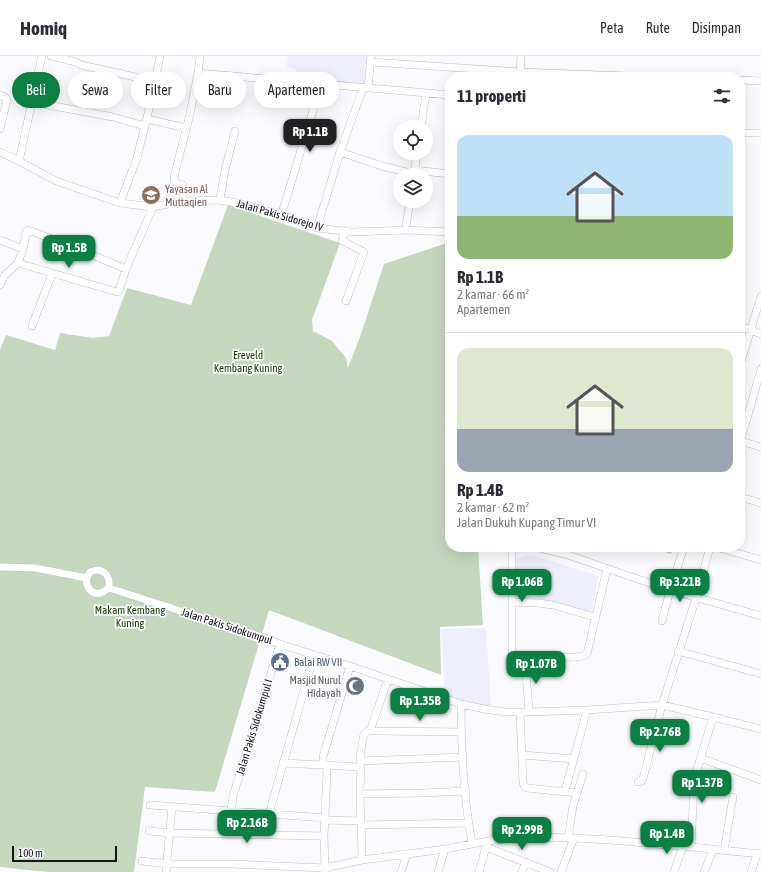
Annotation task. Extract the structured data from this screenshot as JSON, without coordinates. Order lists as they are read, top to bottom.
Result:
{
  "streets": {
    "street": ["Jalan Pakis Sidorejo IV", "Jalan Pakis Sidokumpul", "Jalan Pakis Sidokumpul I"]
  },
  "crossings": [
    ["Jalan Pakis Sidokumpul", "Jalan Pakis Sidokumpul I"]
  ],
  "parks": ["Ereveld Kembang Kuning", "Makam Kembang Kuning"],
  "places": {
    "school or university": ["Yayasan Al Muttaqien"],
    "public building": ["Balai RW VII"],
    "mosque": ["Masjid Nurul Hidayah"]
  },
  "scale_bar": "100 m",
  "page": {
    "header": "Homiq",
    "nav": ["Peta", "Rute", "Disimpan"],
    "chip": [
      "Beli",
      "Sewa",
      "Filter",
      "Baru",
      "Apartemen"
    ],
    "heading": "11 properti",
    "price": [
      "Rp 1.1B",
      "Rp 1.5B",
      "Rp 1.06B",
      "Rp 3.21B",
      "Rp 1.07B",
      "Rp 1.35B",
      "Rp 2.76B",
      "Rp 1.37B",
      "Rp 2.16B",
      "Rp 2.99B",
      "Rp 1.4B"
    ],
    "list": [
      {
        "name": "Rp 1.1B",
        "note": "2 kamar · 66 m² · Apartemen"
      },
      {
        "name": "Rp 1.4B",
        "note": "2 kamar · 62 m² · Jalan Dukuh Kupang Timur VI"
      }
    ],
    "scale": "100 m"
  }
}
